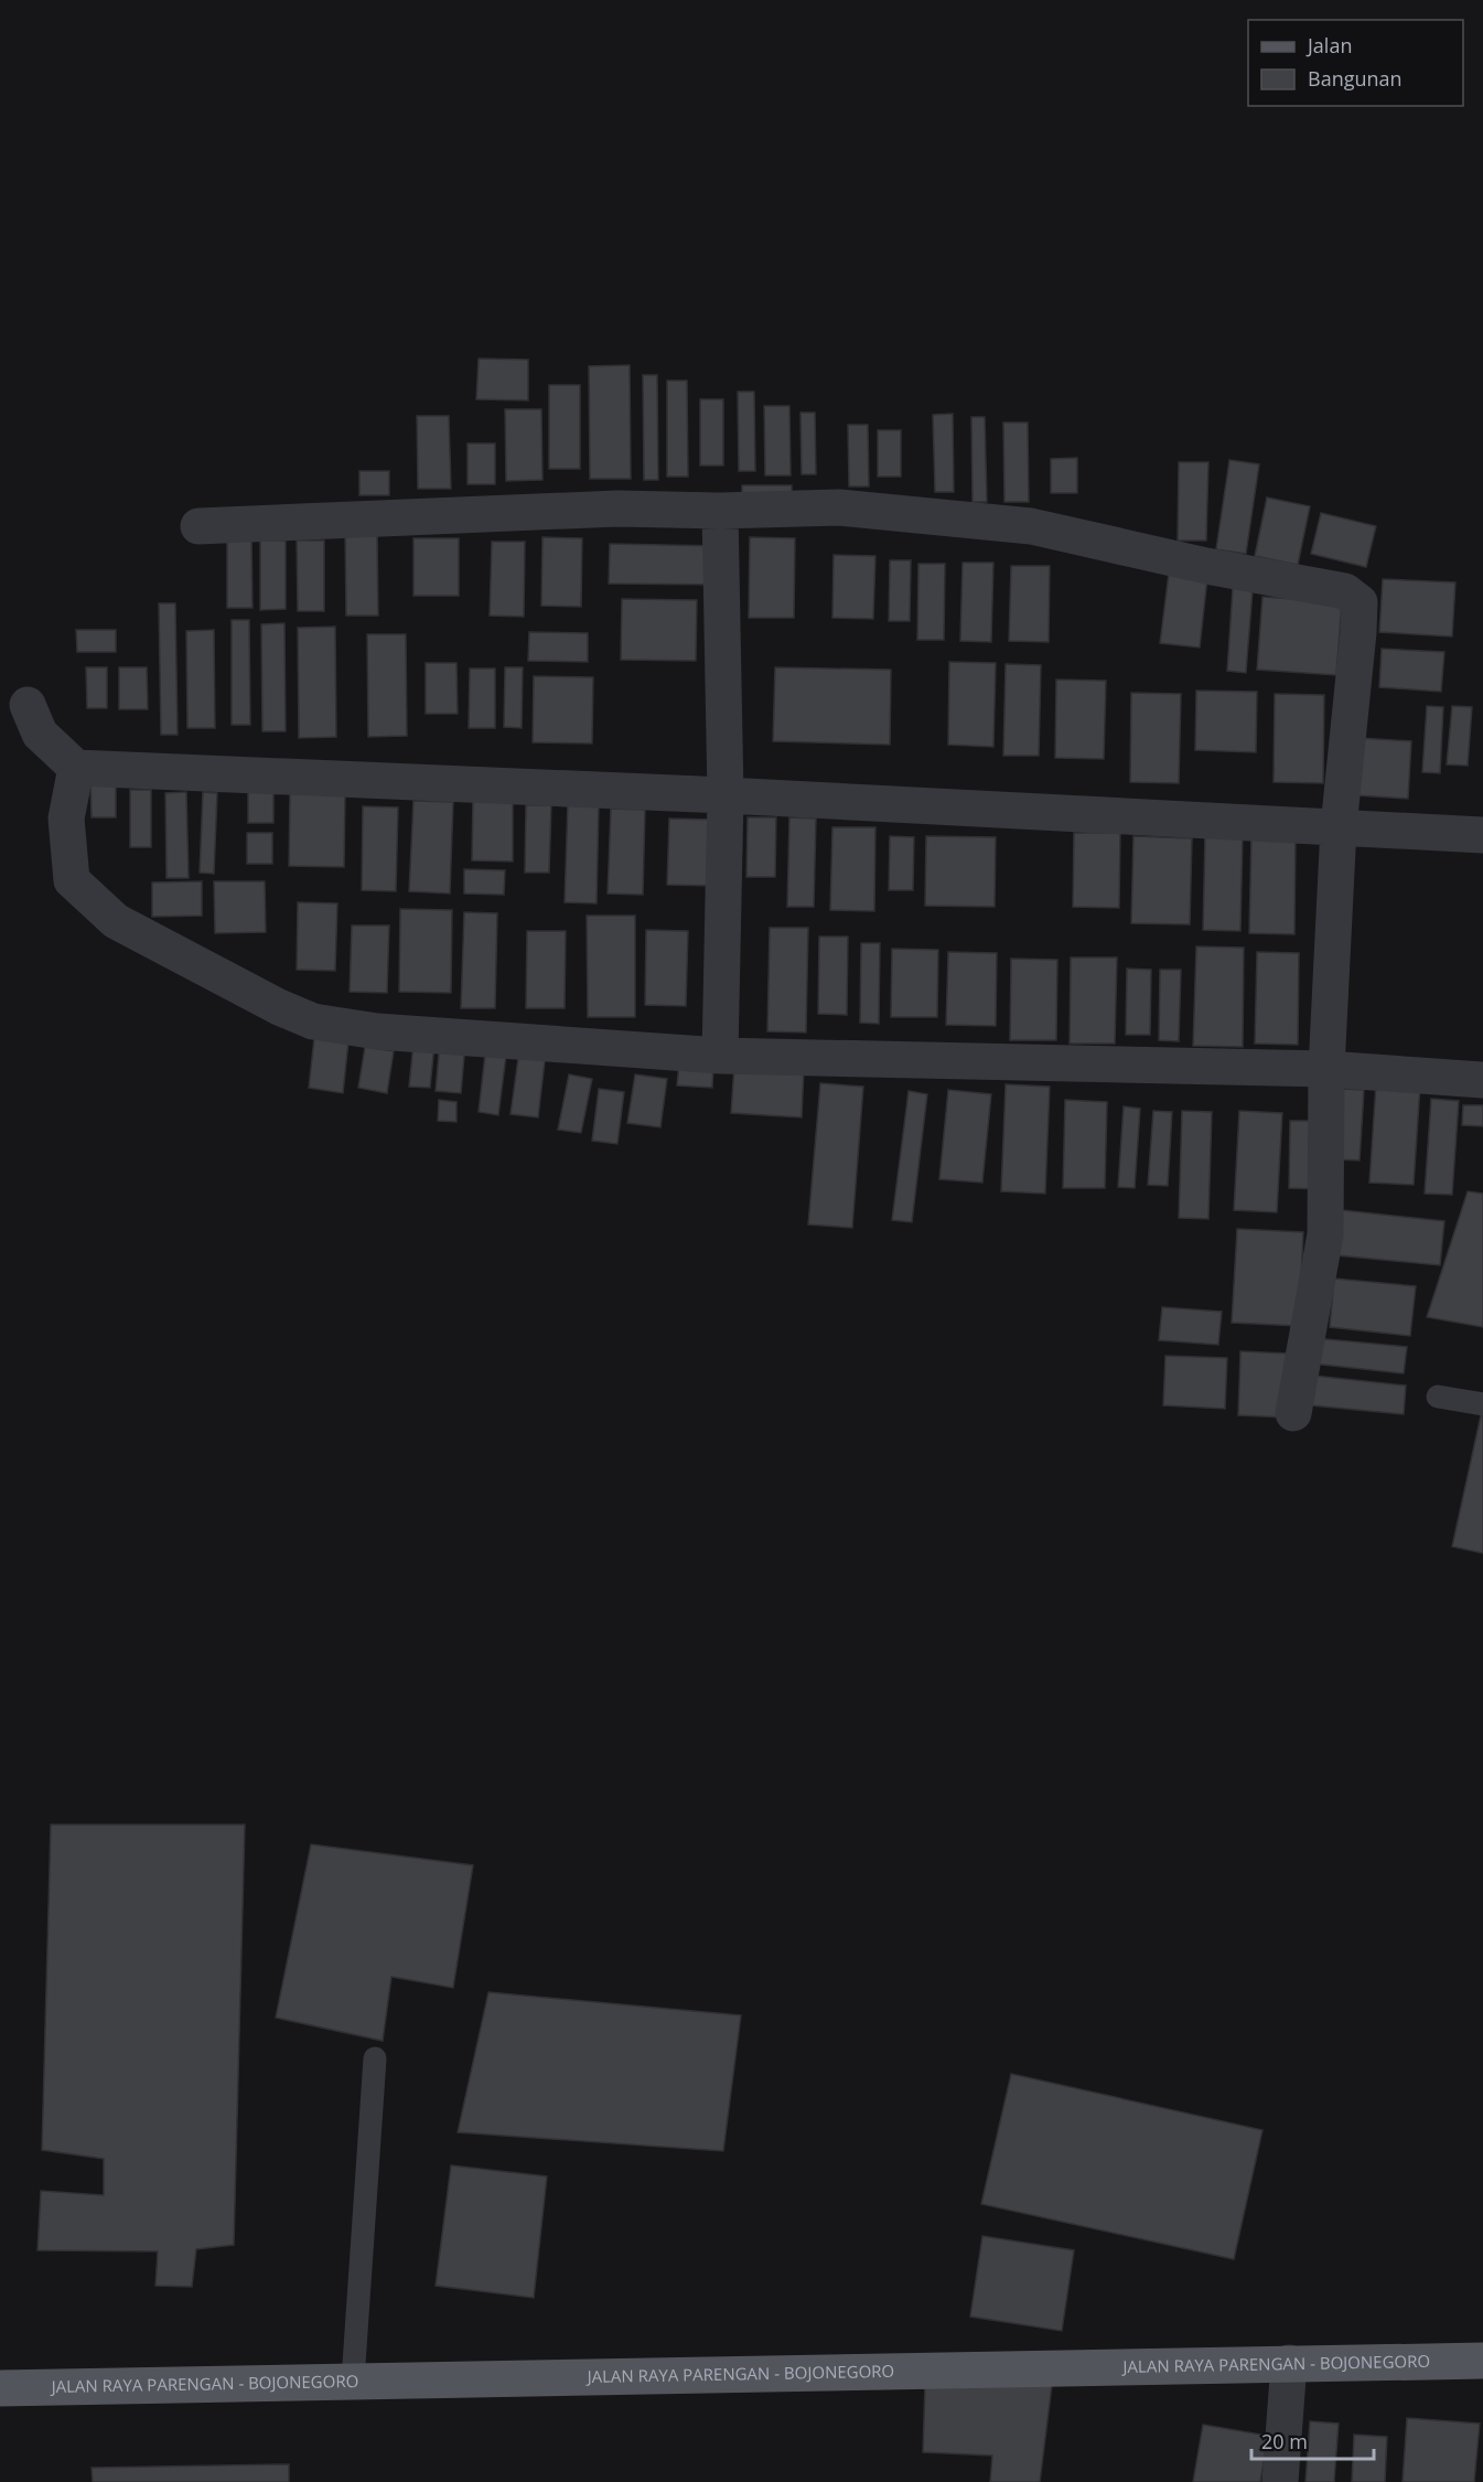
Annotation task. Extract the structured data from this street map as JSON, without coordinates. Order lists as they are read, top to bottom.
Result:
{
  "streets": {
    "main road": ["JALAN RAYA PARENGAN - BOJONEGORO"]
  },
  "legend": ["Jalan", "Bangunan"],
  "scale_bar": "20 m"
}
